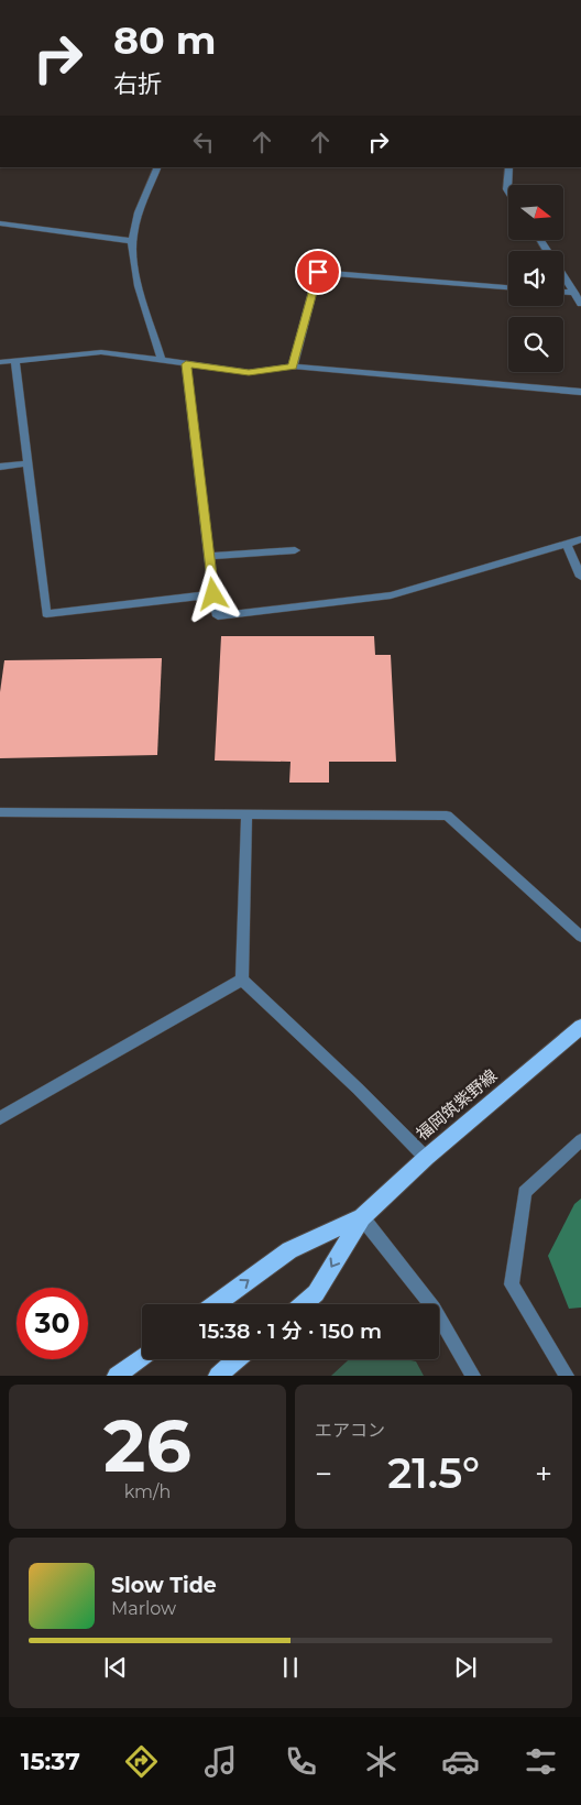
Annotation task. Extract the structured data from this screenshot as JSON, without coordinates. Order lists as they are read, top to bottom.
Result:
{
  "streets": {
    "main road": ["福岡筑紫野線"]
  },
  "north": "right",
  "page": {
    "turn": ["80 m", "右折"],
    "limit": "30",
    "trip": "15:38 · 1 分 · 150 m",
    "tile": [
      ["26", "km/h"],
      "エアコン"
    ],
    "heat": ["−", "21.5°", "+"],
    "song": ["Slow Tide", "Marlow"],
    "tabs": "15:37"
  }
}
